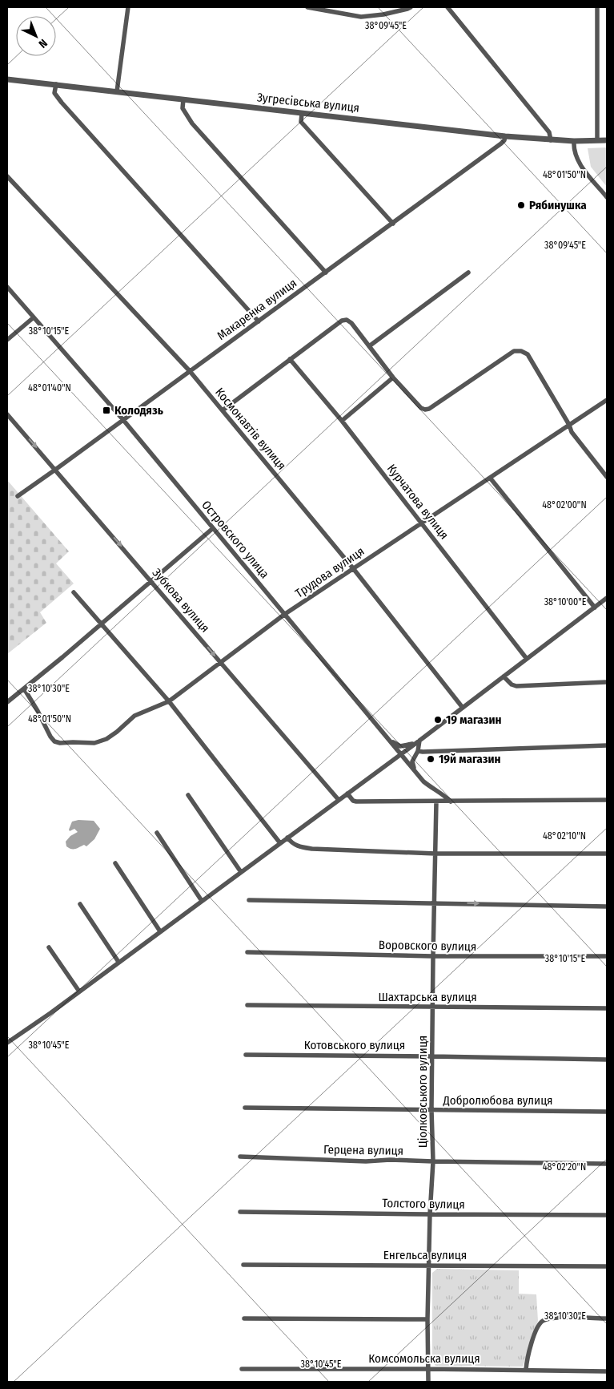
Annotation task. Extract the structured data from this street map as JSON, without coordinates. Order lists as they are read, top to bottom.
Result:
{
  "streets": {
    "street": [
      "Зугресівська вулиця",
      "Макаренка вулиця",
      "Космонавтів вулиця",
      "Курчатова вулиця",
      "Островского улица",
      "Трудова вулиця",
      "Зубкова вулиця",
      "Воровского вулиця",
      "Шахтарська вулиця",
      "Котовського вулиця",
      "Ціолковського вулиця",
      "Добролюбова вулиця",
      "Герцена вулиця",
      "Толстого вулиця",
      "Енгельса вулиця",
      "Комсомольска вулиця"
    ]
  },
  "crossings": [
    ["Зугресівська вулиця", "Макаренка вулиця"],
    ["Макаренка вулиця", "Космонавтів вулиця"],
    ["Макаренка вулиця", "Островского улица"],
    ["Макаренка вулиця", "Зубкова вулиця"],
    ["Космонавтів вулиця", "Трудова вулиця"],
    ["Курчатова вулиця", "Трудова вулиця"],
    ["Островского улица", "Трудова вулиця"],
    ["Трудова вулиця", "Зубкова вулиця"],
    ["Воровского вулиця", "Ціолковського вулиця"],
    ["Шахтарська вулиця", "Ціолковського вулиця"],
    ["Котовського вулиця", "Ціолковського вулиця"],
    ["Ціолковського вулиця", "Добролюбова вулиця"],
    ["Ціолковського вулиця", "Герцена вулиця"],
    ["Ціолковського вулиця", "Толстого вулиця"],
    ["Ціолковського вулиця", "Енгельса вулиця"],
    ["Ціолковського вулиця", "Комсомольска вулиця"]
  ],
  "one_way": ["Зубкова вулиця"],
  "places": {
    "other": ["Рябинушка", "19 магазин", "19й магазин"],
    "transit": ["Колодязь"]
  },
  "north": "bottom right",
  "coordinates": [
    "38°09'45\"E",
    "48°01'50\"N",
    "38°10'15\"E",
    "48°01'40\"N",
    "48°02'00\"N",
    "38°10'00\"E",
    "38°10'30\"E",
    "48°02'10\"N",
    "38°10'45\"E",
    "48°02'20\"N"
  ]
}
